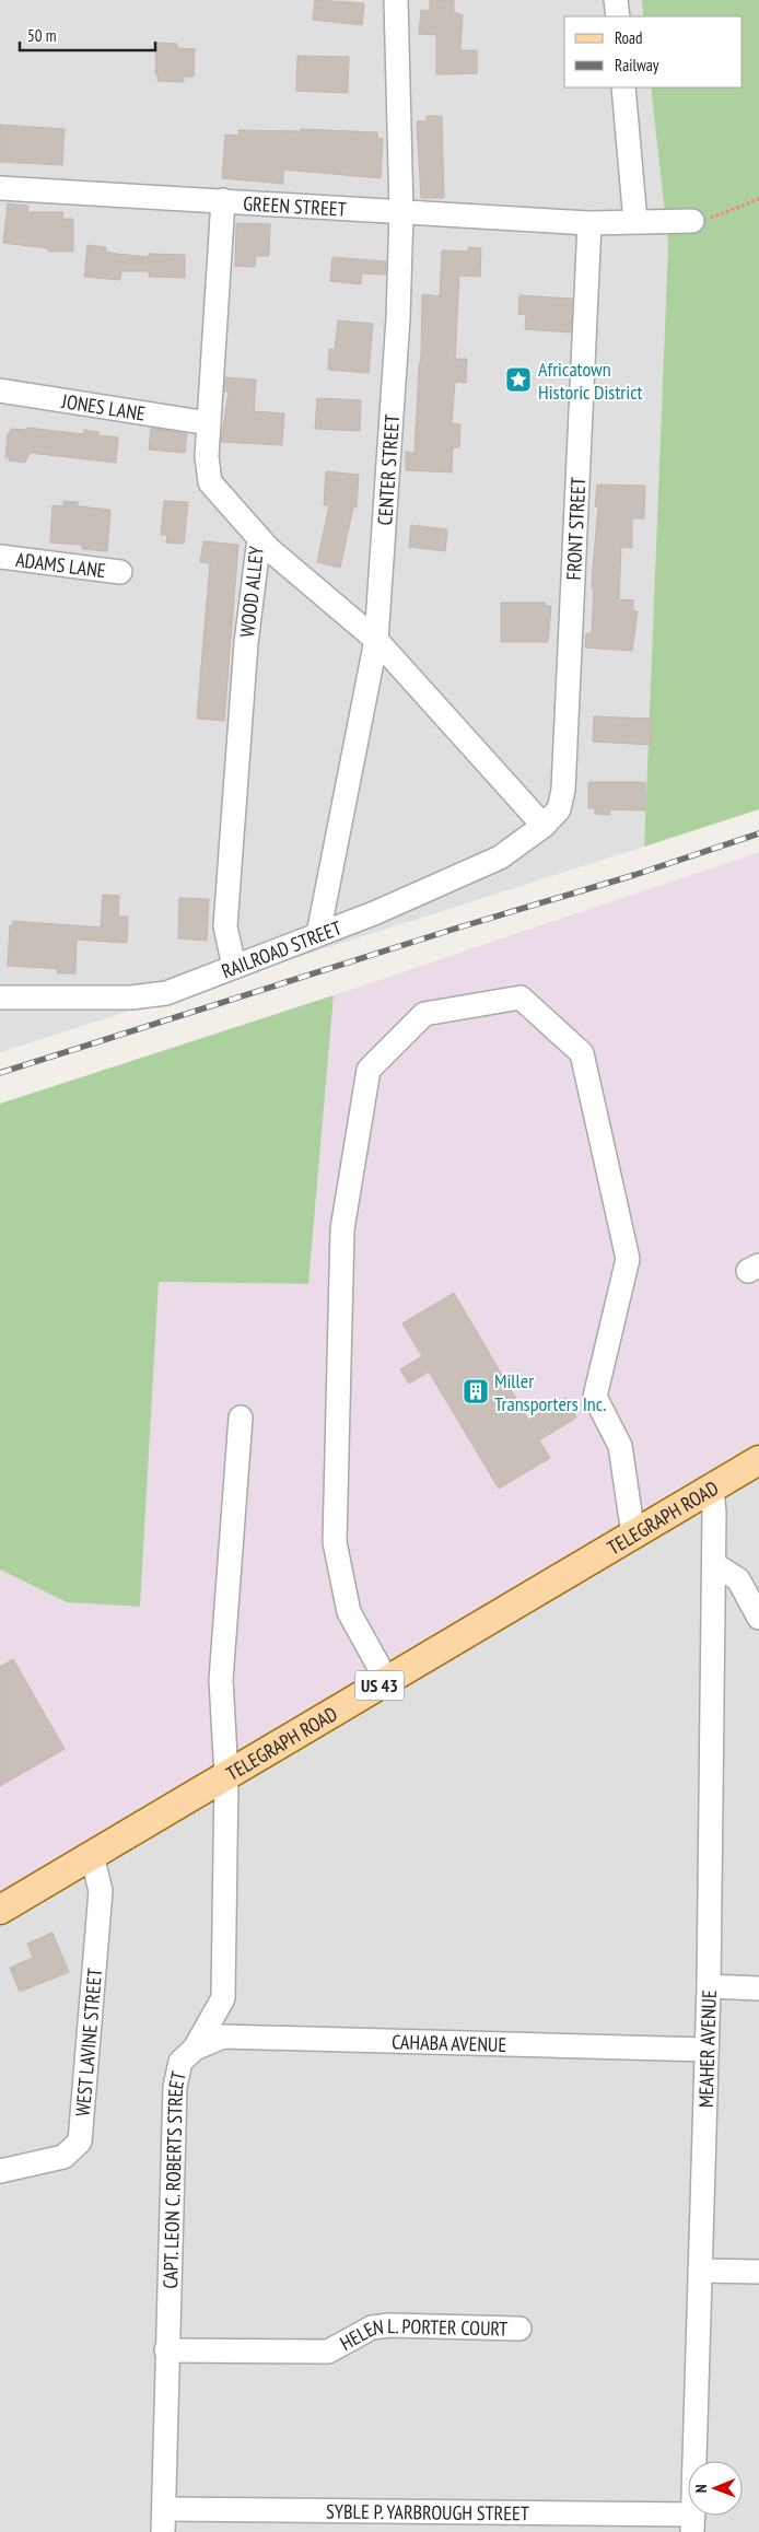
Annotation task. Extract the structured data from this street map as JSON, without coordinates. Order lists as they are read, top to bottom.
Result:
{
  "streets": {
    "main road": ["TELEGRAPH ROAD", "US 43"],
    "street": [
      "GREEN STREET",
      "JONES LANE",
      "CENTER STREET",
      "FRONT STREET",
      "ADAMS LANE",
      "WOOD ALLEY",
      "RAILROAD STREET",
      "WEST LAVINE STREET",
      "CAHABA AVENUE",
      "MEAHER AVENUE",
      "CAPT. LEON C. ROBERTS STREET",
      "HELEN L. PORTER COURT",
      "SYBLE P. YARBROUGH STREET"
    ]
  },
  "crossings": [
    ["GREEN STREET", "CENTER STREET"],
    ["GREEN STREET", "FRONT STREET"],
    ["GREEN STREET", "WOOD ALLEY"],
    ["JONES LANE", "WOOD ALLEY"],
    ["CENTER STREET", "RAILROAD STREET"],
    ["FRONT STREET", "RAILROAD STREET"],
    ["WOOD ALLEY", "RAILROAD STREET"],
    ["TELEGRAPH ROAD", "WEST LAVINE STREET"],
    ["TELEGRAPH ROAD", "MEAHER AVENUE"],
    ["TELEGRAPH ROAD", "CAPT. LEON C. ROBERTS STREET"],
    ["CAHABA AVENUE", "MEAHER AVENUE"],
    ["CAHABA AVENUE", "CAPT. LEON C. ROBERTS STREET"],
    ["MEAHER AVENUE", "SYBLE P. YARBROUGH STREET"],
    ["CAPT. LEON C. ROBERTS STREET", "HELEN L. PORTER COURT"],
    ["CAPT. LEON C. ROBERTS STREET", "SYBLE P. YARBROUGH STREET"]
  ],
  "places": {
    "place": ["Africatown Historic District"],
    "building": ["Miller Transporters Inc."]
  },
  "legend": ["Road", "Railway"],
  "scale_bar": "50 m",
  "north": "left"
}
